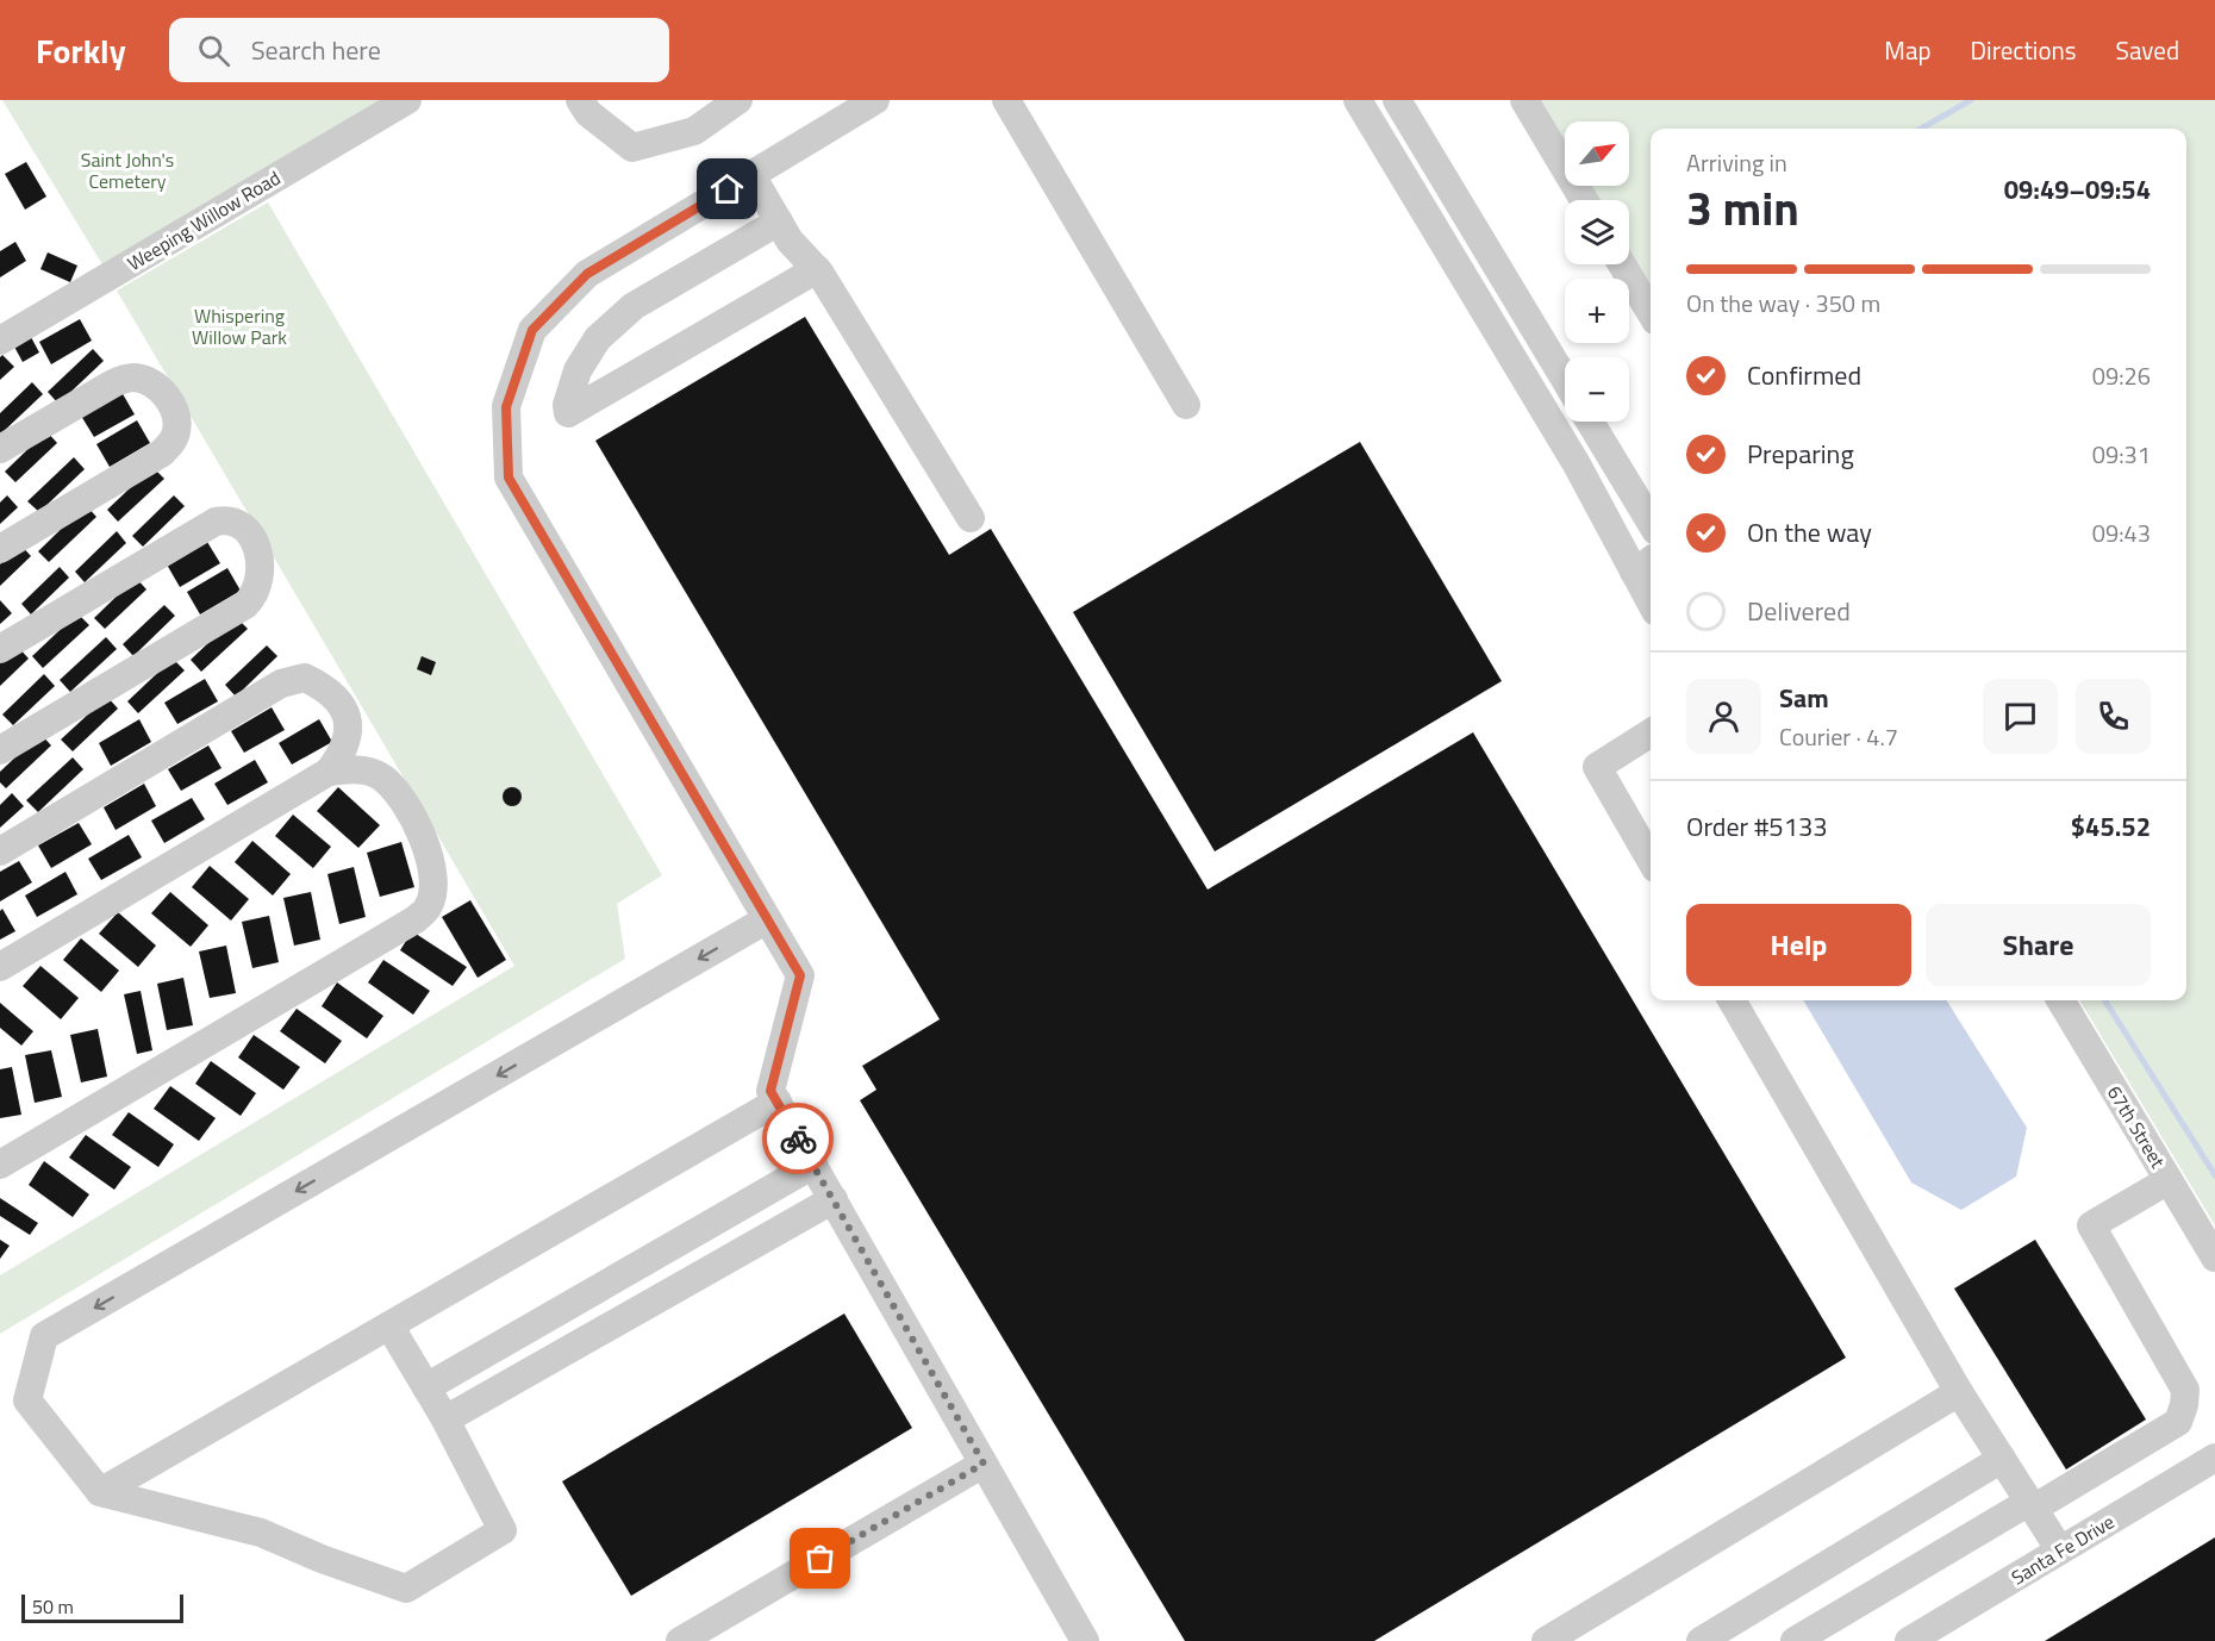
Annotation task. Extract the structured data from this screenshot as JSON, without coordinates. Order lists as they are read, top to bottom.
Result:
{
  "streets": {
    "street": ["Weeping Willow Road", "67th Street", "Santa Fe Drive"]
  },
  "parks": ["Saint John's Cemetery", "Whispering Willow Park"],
  "scale_bar": "50 m",
  "north": "top right",
  "page": {
    "header": "Forkly",
    "search": "Search here",
    "nav": ["Map", "Directions", "Saved"],
    "map_buttons": ["+", "−"],
    "heading": ["3 min", "Arriving in", "09:49–09:54"],
    "panel": [
      "Sam",
      "Courier · 4.7",
      "Order #5133",
      "$45.52"
    ],
    "bar": "On the way · 350 m",
    "list": [
      ["Confirmed", "09:26"],
      ["Preparing", "09:31"],
      ["On the way", "09:43"],
      "Delivered"
    ],
    "buttons": ["Help", "Share"],
    "scale": "50 m"
  }
}
